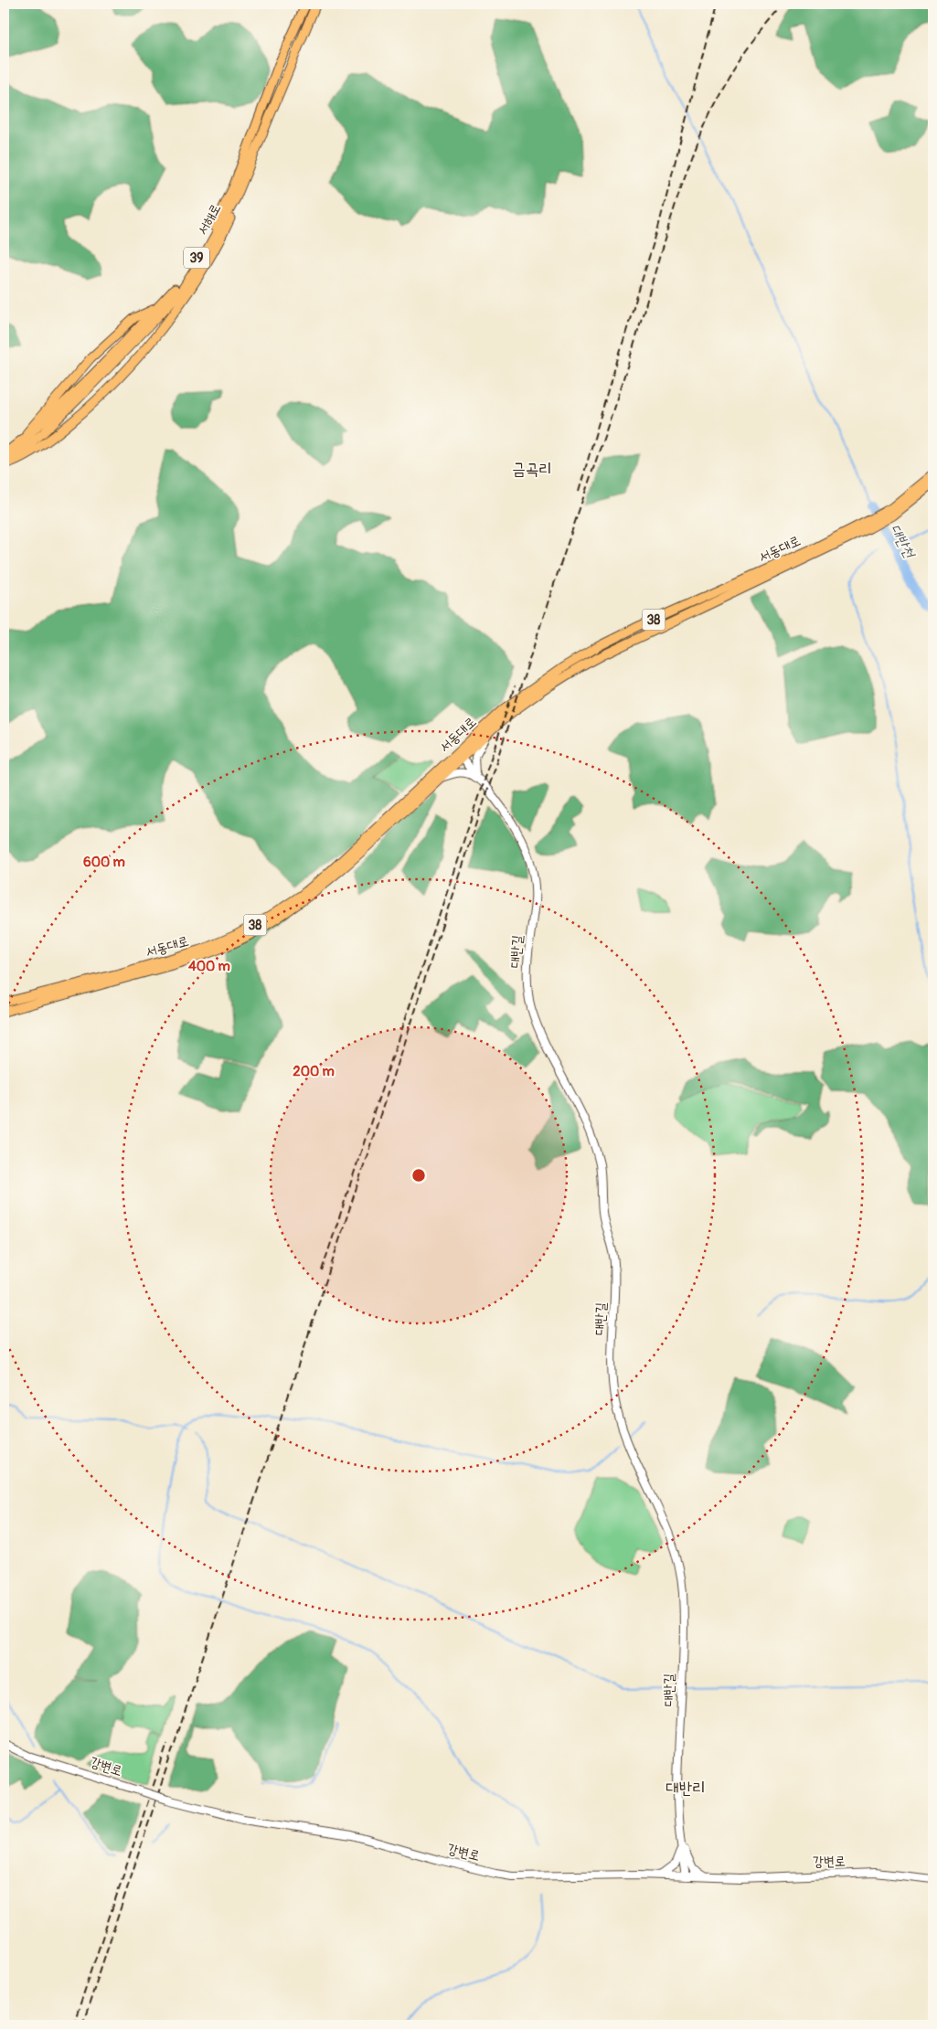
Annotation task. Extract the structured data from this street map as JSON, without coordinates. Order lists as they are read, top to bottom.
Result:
{
  "streets": {
    "main road": [
      "서해로",
      "39",
      "서동대로",
      "38"
    ],
    "street": ["대반길", "강변로"]
  },
  "crossings": [
    ["서동대로", "대반길"],
    ["대반길", "강변로"]
  ],
  "districts": ["금곡리", "대반리"],
  "water": ["대반천"],
  "rings": ["600 m", "400 m", "200 m"]
}
